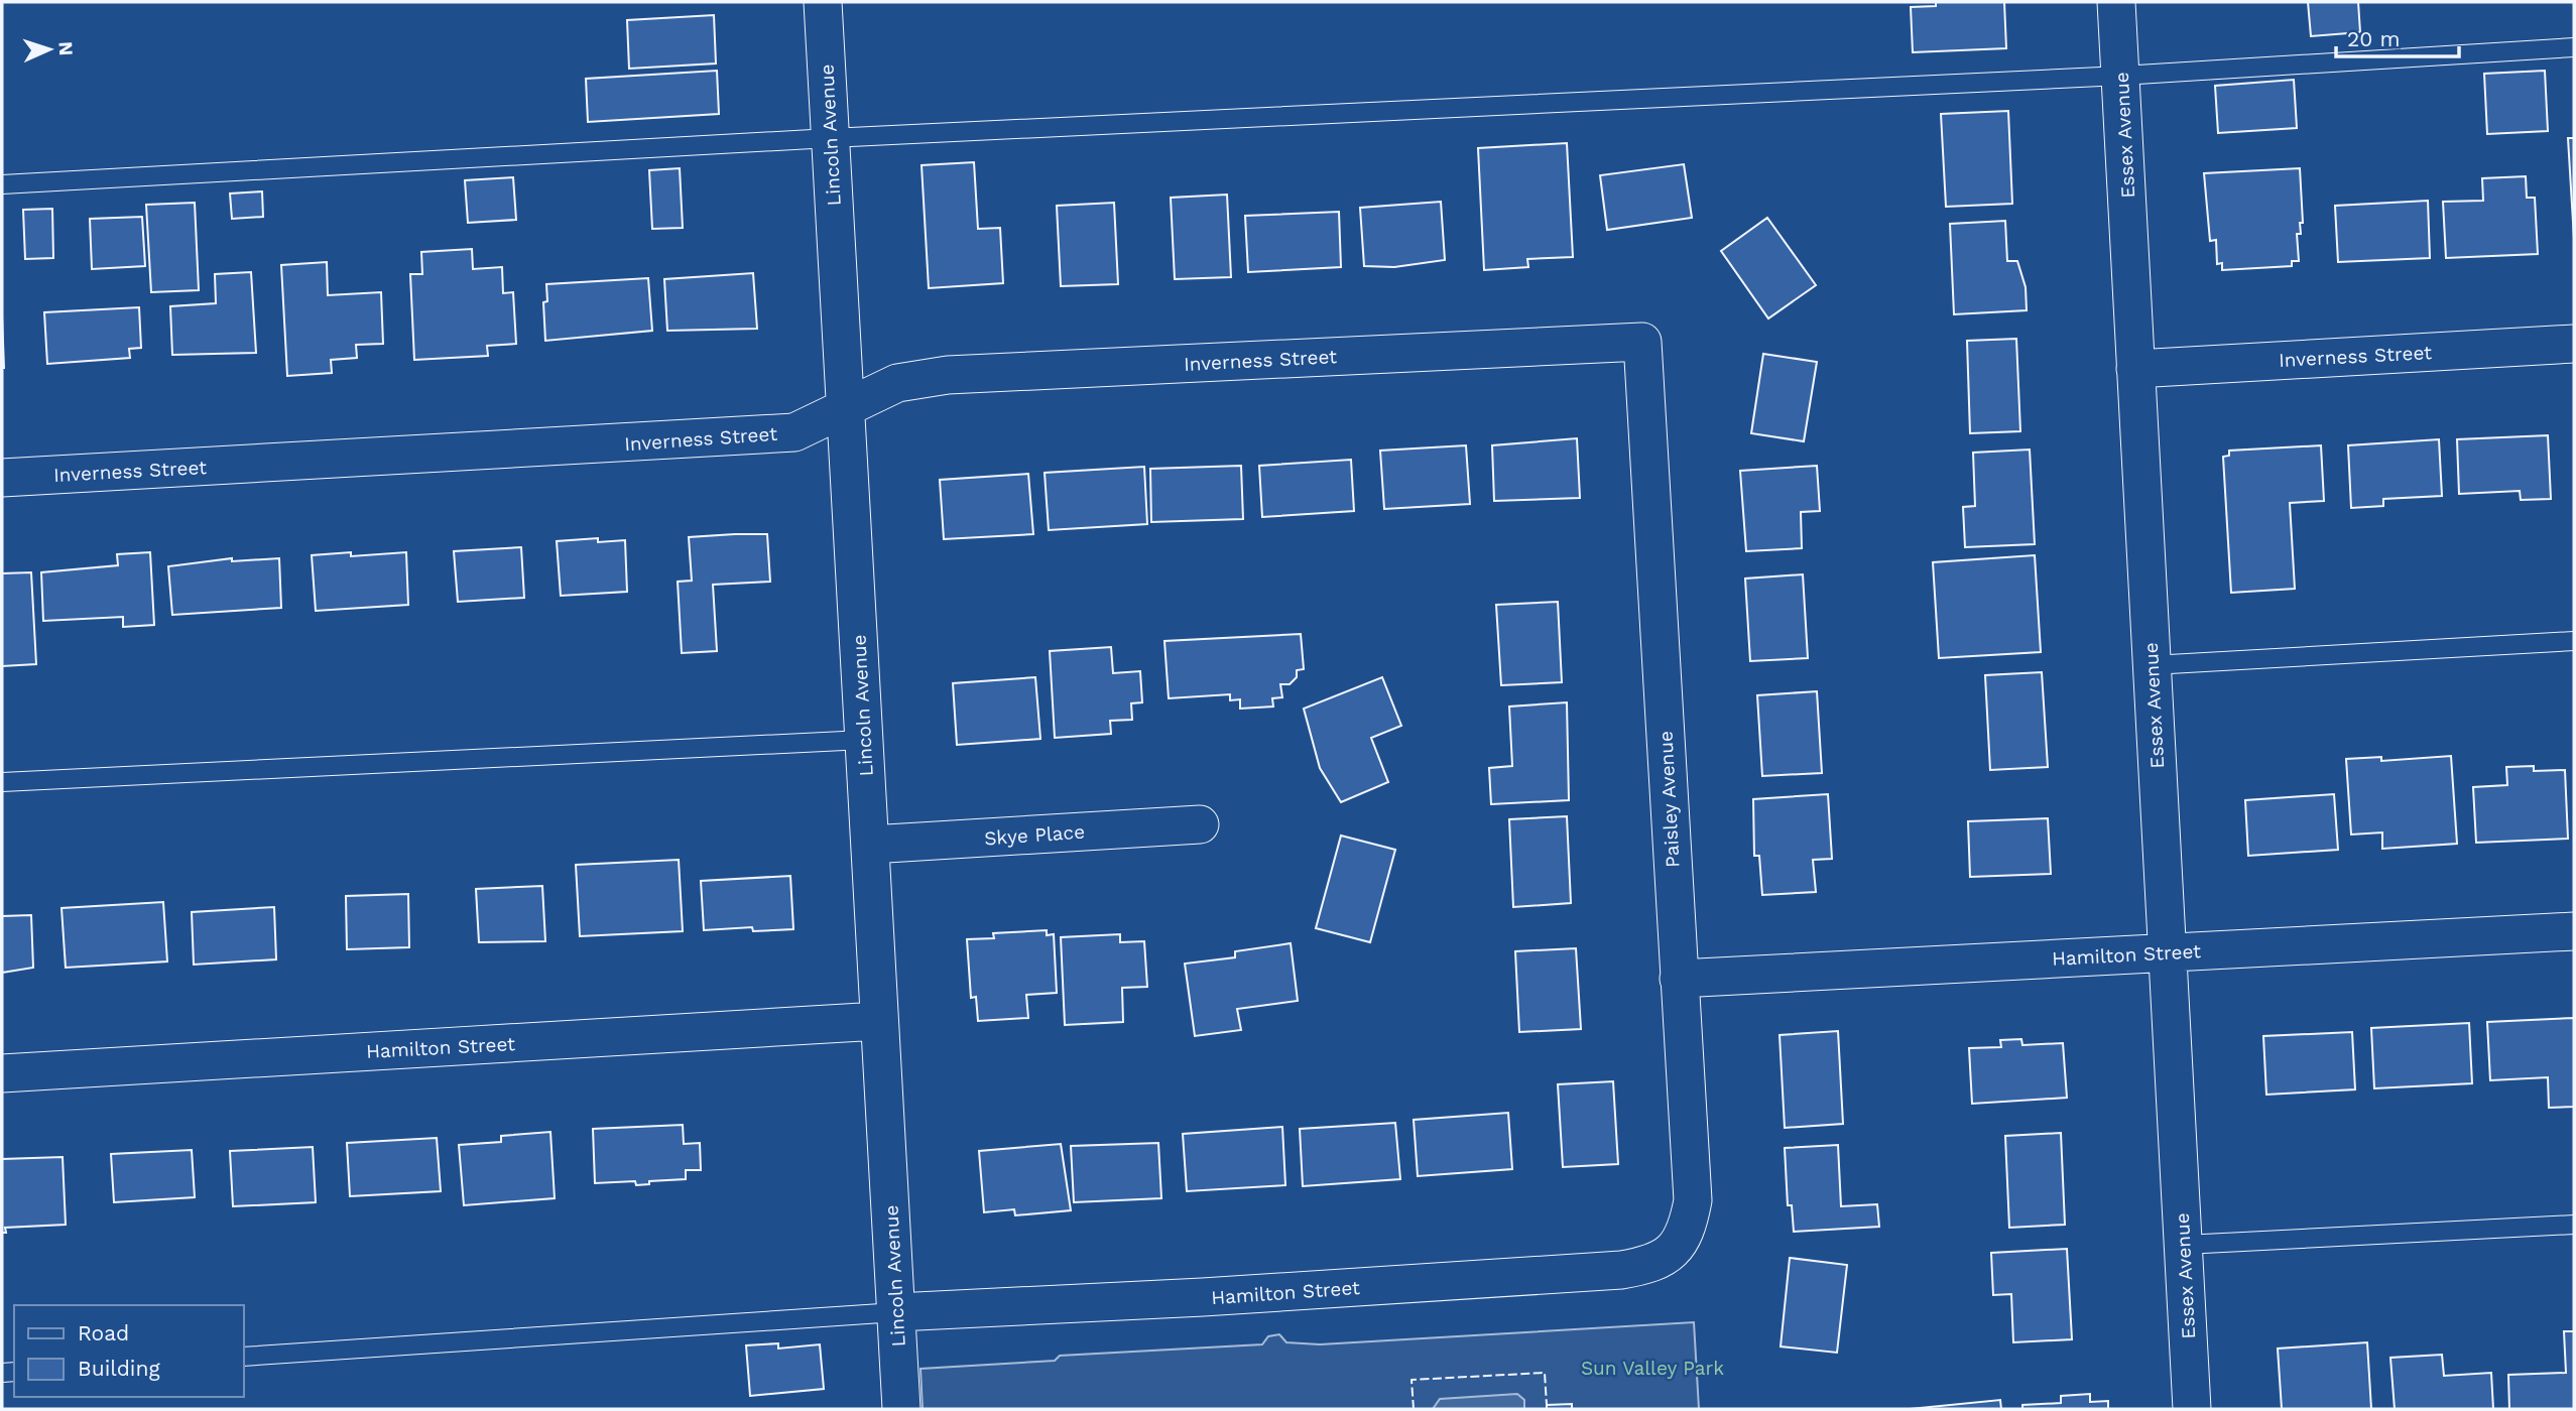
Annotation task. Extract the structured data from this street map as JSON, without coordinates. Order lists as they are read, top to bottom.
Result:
{
  "streets": {
    "street": [
      "Lincoln Avenue",
      "Essex Avenue",
      "Inverness Street",
      "Paisley Avenue",
      "Skye Place",
      "Hamilton Street"
    ]
  },
  "crossings": [
    ["Lincoln Avenue", "Inverness Street"],
    ["Lincoln Avenue", "Skye Place"],
    ["Lincoln Avenue", "Hamilton Street"],
    ["Essex Avenue", "Inverness Street"],
    ["Essex Avenue", "Hamilton Street"],
    ["Inverness Street", "Paisley Avenue"],
    ["Paisley Avenue", "Hamilton Street"]
  ],
  "parks": ["Sun Valley Park"],
  "legend": ["Road", "Building"],
  "scale_bar": "20 m",
  "north": "right"
}
